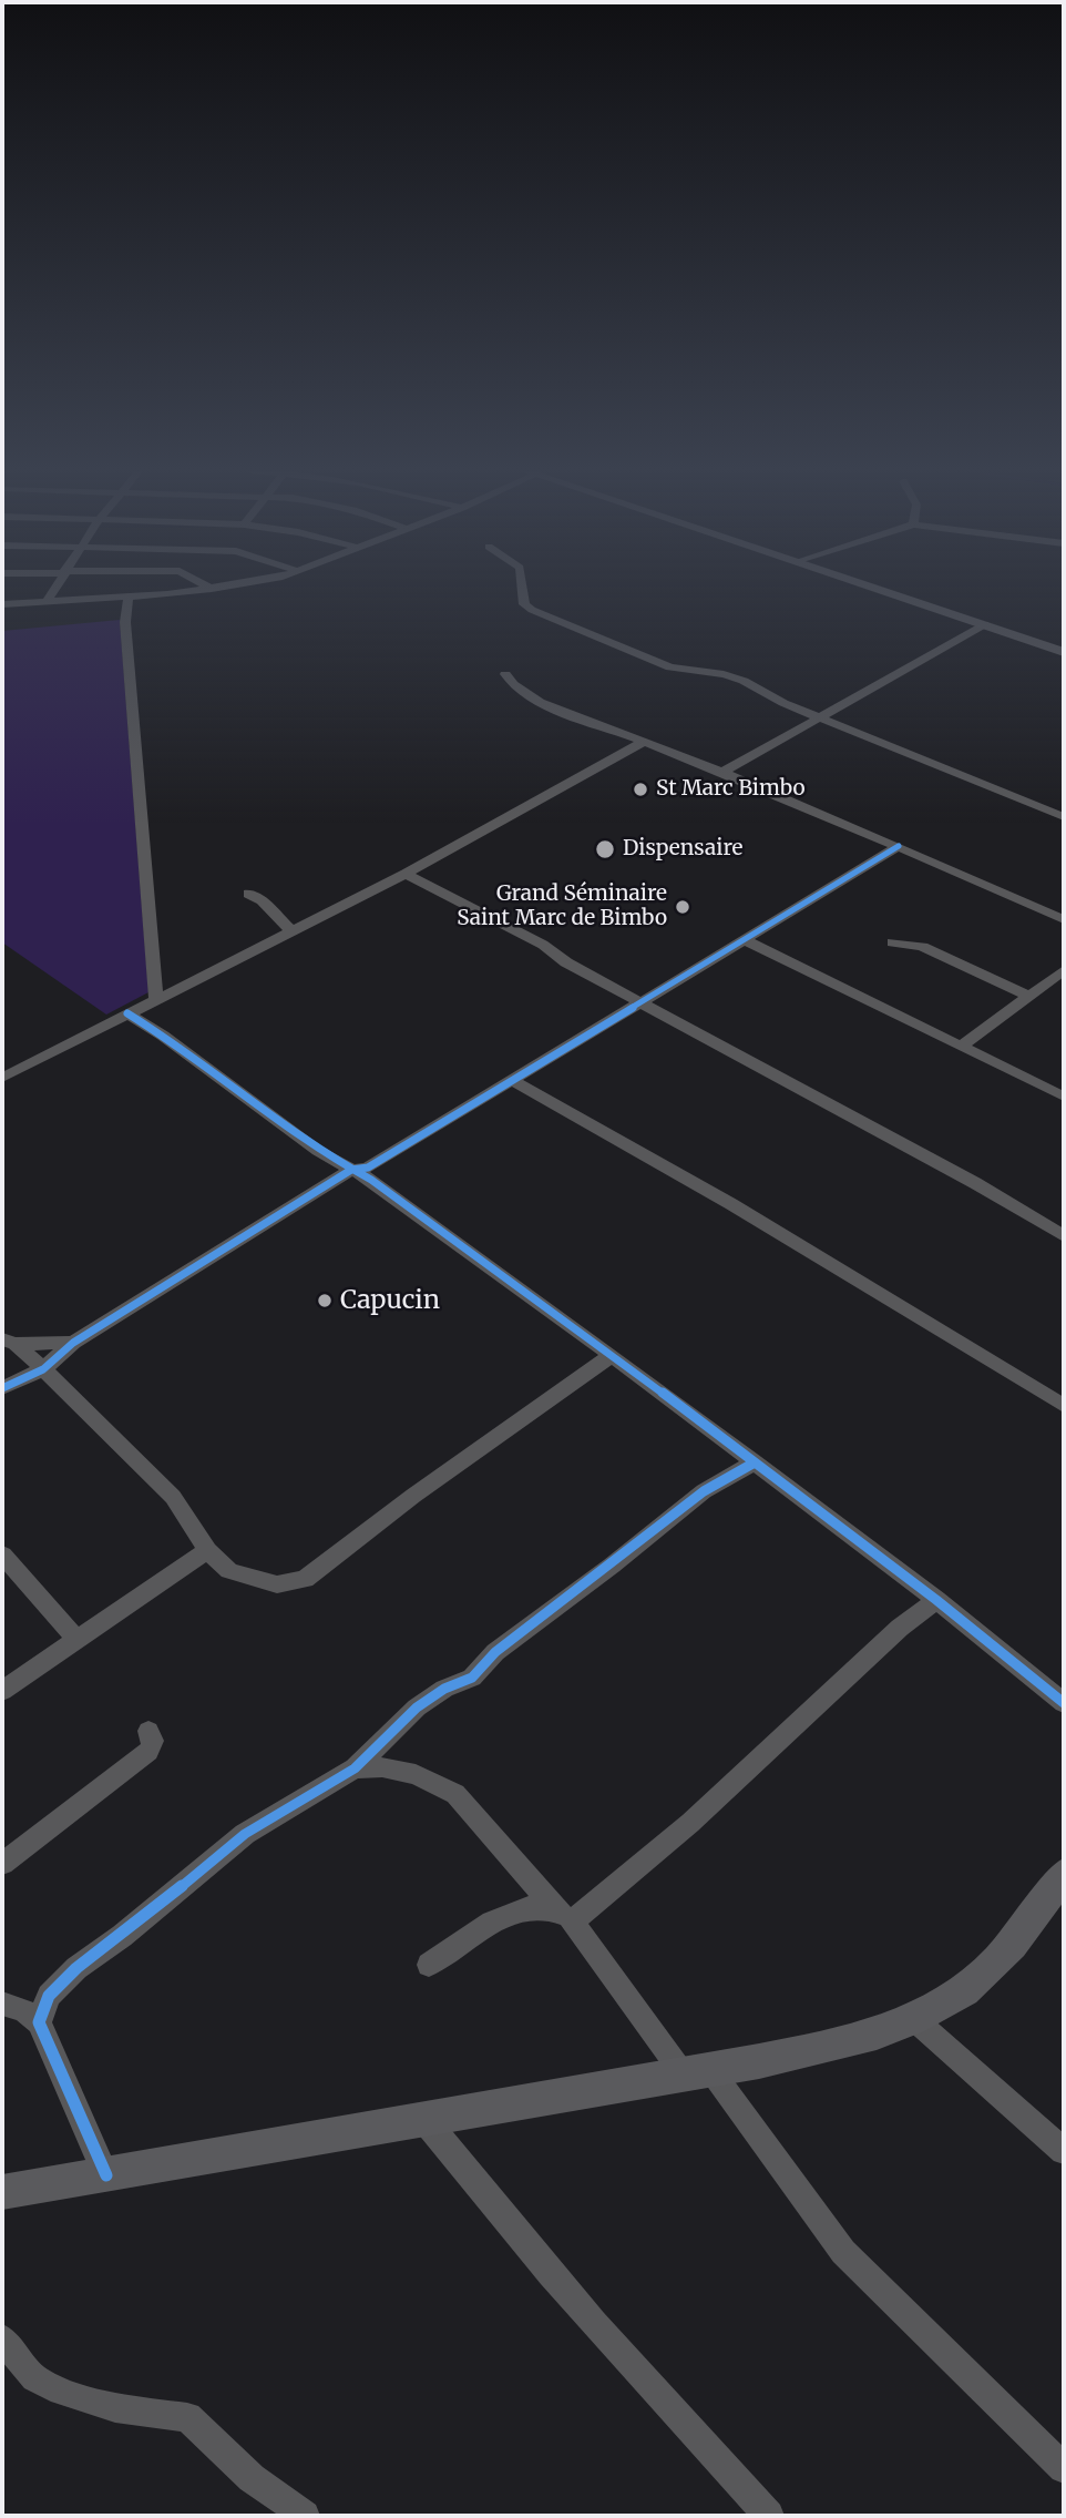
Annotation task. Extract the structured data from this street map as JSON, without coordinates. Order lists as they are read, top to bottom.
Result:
{
  "places": [
    "St Marc Bimbo",
    "Dispensaire",
    "Grand Séminaire Saint Marc de Bimbo",
    "Capucin"
  ]
}
